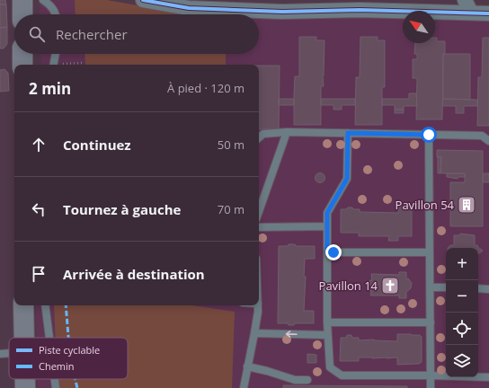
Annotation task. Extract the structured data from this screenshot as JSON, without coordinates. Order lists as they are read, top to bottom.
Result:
{
  "places": {
    "building": ["Pavillon 54"],
    "church": ["Pavillon 14"]
  },
  "legend": ["Piste cyclable", "Chemin"],
  "north": "top left",
  "page": {
    "search": "Rechercher",
    "heading": ["2 min", "À pied · 120 m"],
    "list": [
      ["Continuez", "50 m"],
      ["Tournez à gauche", "70 m"],
      "Arrivée à destination"
    ],
    "map_buttons": ["+", "−"]
  }
}
